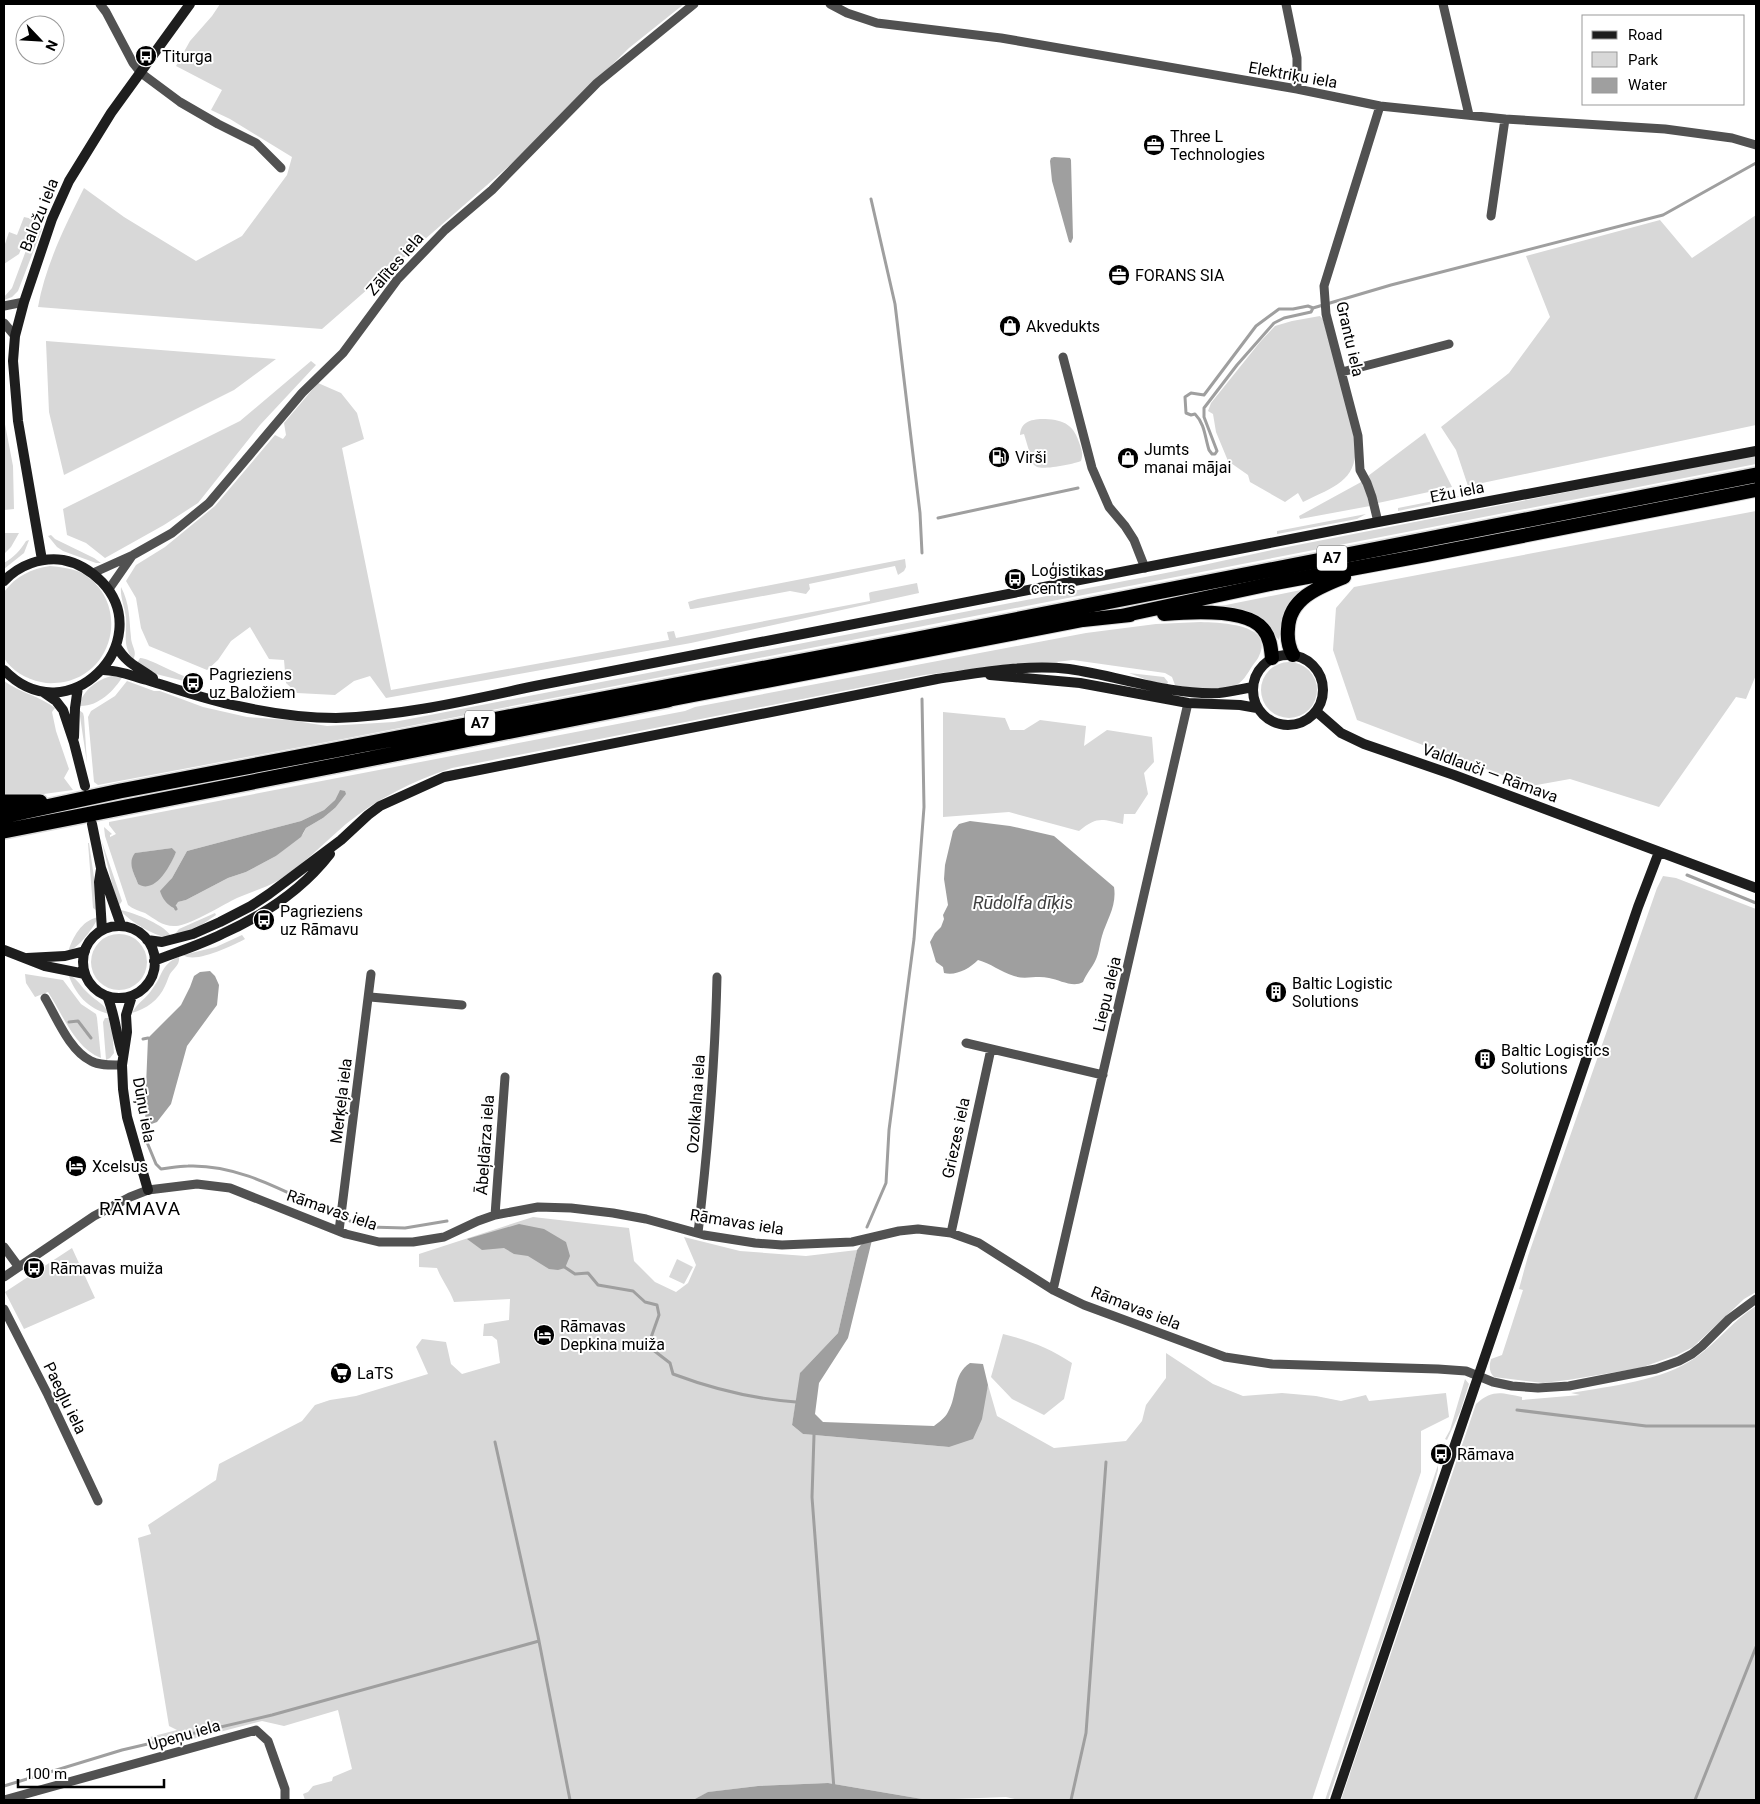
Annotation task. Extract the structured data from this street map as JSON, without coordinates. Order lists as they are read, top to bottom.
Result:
{
  "streets": {
    "highway": ["A7"],
    "main road": [
      "Baložu iela",
      "Ežu iela",
      "Valdlauči — Rāmava",
      "Dūņu iela"
    ],
    "street": [
      "Elektriķu iela",
      "Zālītes iela",
      "Grantu iela",
      "Liepu aleja",
      "Merķeļa iela",
      "Ozolkalna iela",
      "Griezes iela",
      "Ābeļdārza iela",
      "Rāmavas iela",
      "Paegļu iela",
      "Upeņu iela"
    ]
  },
  "crossings": [
    ["Elektriķu iela", "Grantu iela"],
    ["Grantu iela", "Ežu iela"],
    ["Liepu aleja", "Rāmavas iela"],
    ["Merķeļa iela", "Rāmavas iela"],
    ["Ozolkalna iela", "Rāmavas iela"],
    ["Dūņu iela", "Rāmavas iela"],
    ["Griezes iela", "Rāmavas iela"],
    ["Ābeļdārza iela", "Rāmavas iela"]
  ],
  "districts": ["RĀMAVA"],
  "water": ["Rūdolfa dīķis"],
  "places": {
    "bus stop": [
      "Titurga",
      "Loģistikas centrs",
      "Pagrieziens uz Baložiem",
      "Pagrieziens uz Rāmavu",
      "Rāmavas muiža",
      "Rāmava"
    ],
    "office": ["Three L Technologies", "FORANS SIA"],
    "shop": ["Akvedukts", "Jumts manai mājai"],
    "fuel station": ["Virši"],
    "building": ["Baltic Logistic Solutions", "Baltic Logistics Solutions"],
    "hotel": ["Xcelsus", "Rāmavas Depkina muiža"],
    "supermarket": ["LaTS"]
  },
  "legend": ["Road", "Park", "Water"],
  "scale_bar": "100 m",
  "north": "bottom right"
}
